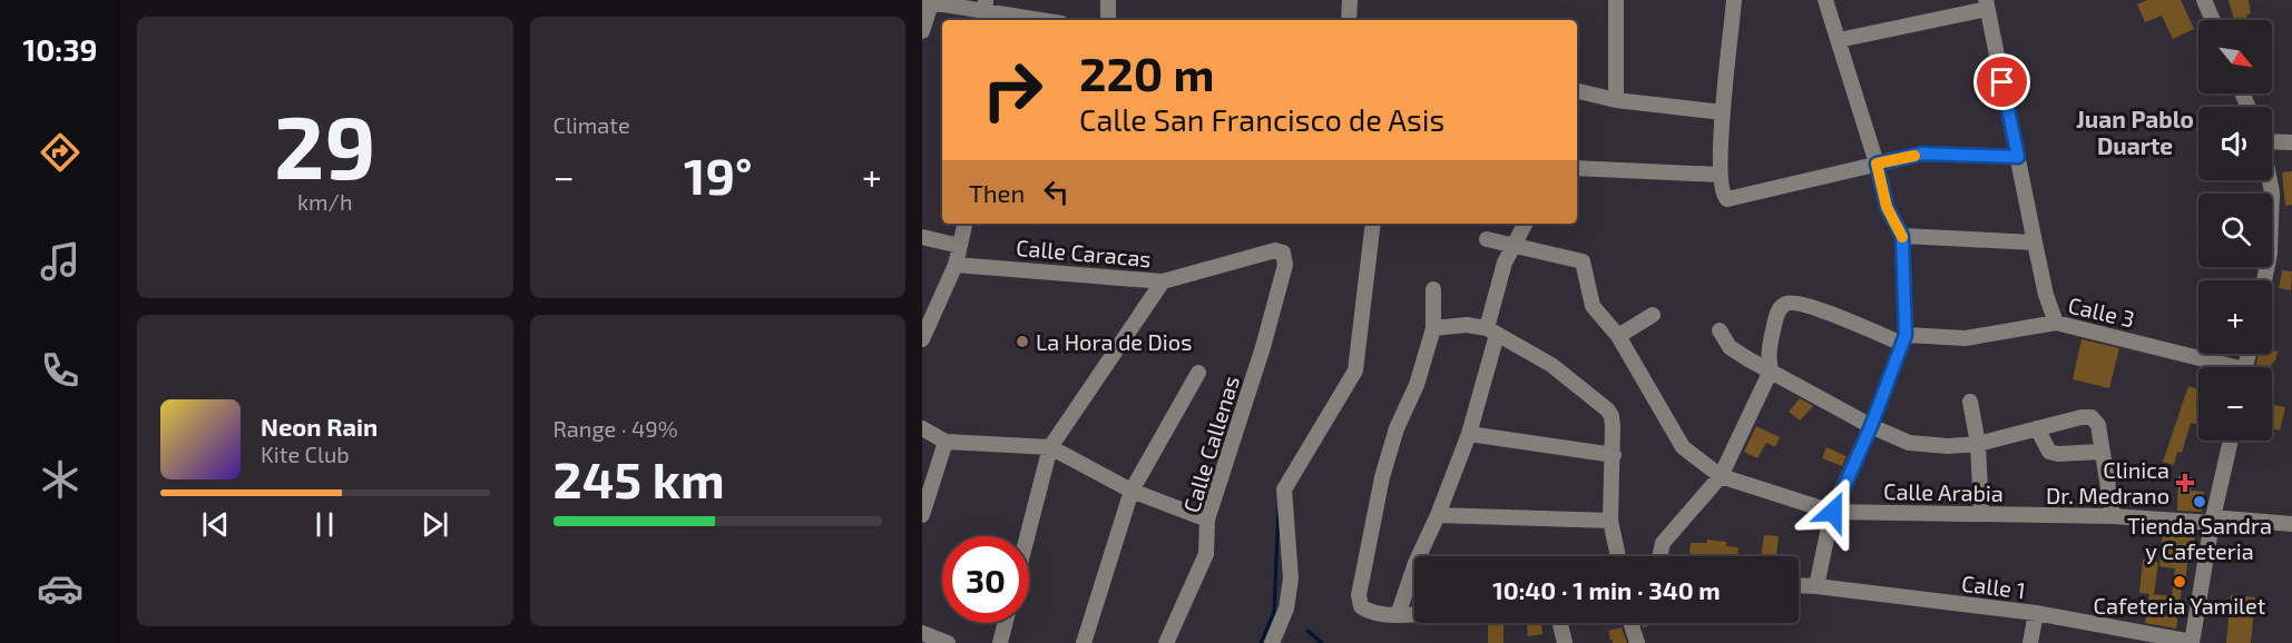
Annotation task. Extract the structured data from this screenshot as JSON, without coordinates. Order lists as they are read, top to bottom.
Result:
{
  "streets": {
    "street": [
      "Calle Caracas",
      "Calle 3",
      "Calle Callenas",
      "Calle Arabia",
      "Calle 1"
    ]
  },
  "crossings": [
    ["Calle Caracas", "Calle Callenas"]
  ],
  "districts": ["Juan Pablo Duarte"],
  "places": {
    "other": ["La Hora de Dios", "Tienda Sandra y Cafeteria", "Cafeteria Yamilet"],
    "health": ["Clinica Dr. Medrano"]
  },
  "north": "bottom right",
  "page": {
    "tabs": "10:39",
    "tile": [
      ["29", "km/h"],
      "Climate",
      ["Range · 49%", "245 km"]
    ],
    "map_buttons": ["+", "−"],
    "turn": ["220 m", "Calle San Francisco de Asis"],
    "heat": ["−", "19°", "+"],
    "then": "Then",
    "song": ["Neon Rain", "Kite Club"],
    "limit": "30",
    "trip": "10:40 · 1 min · 340 m"
  }
}
